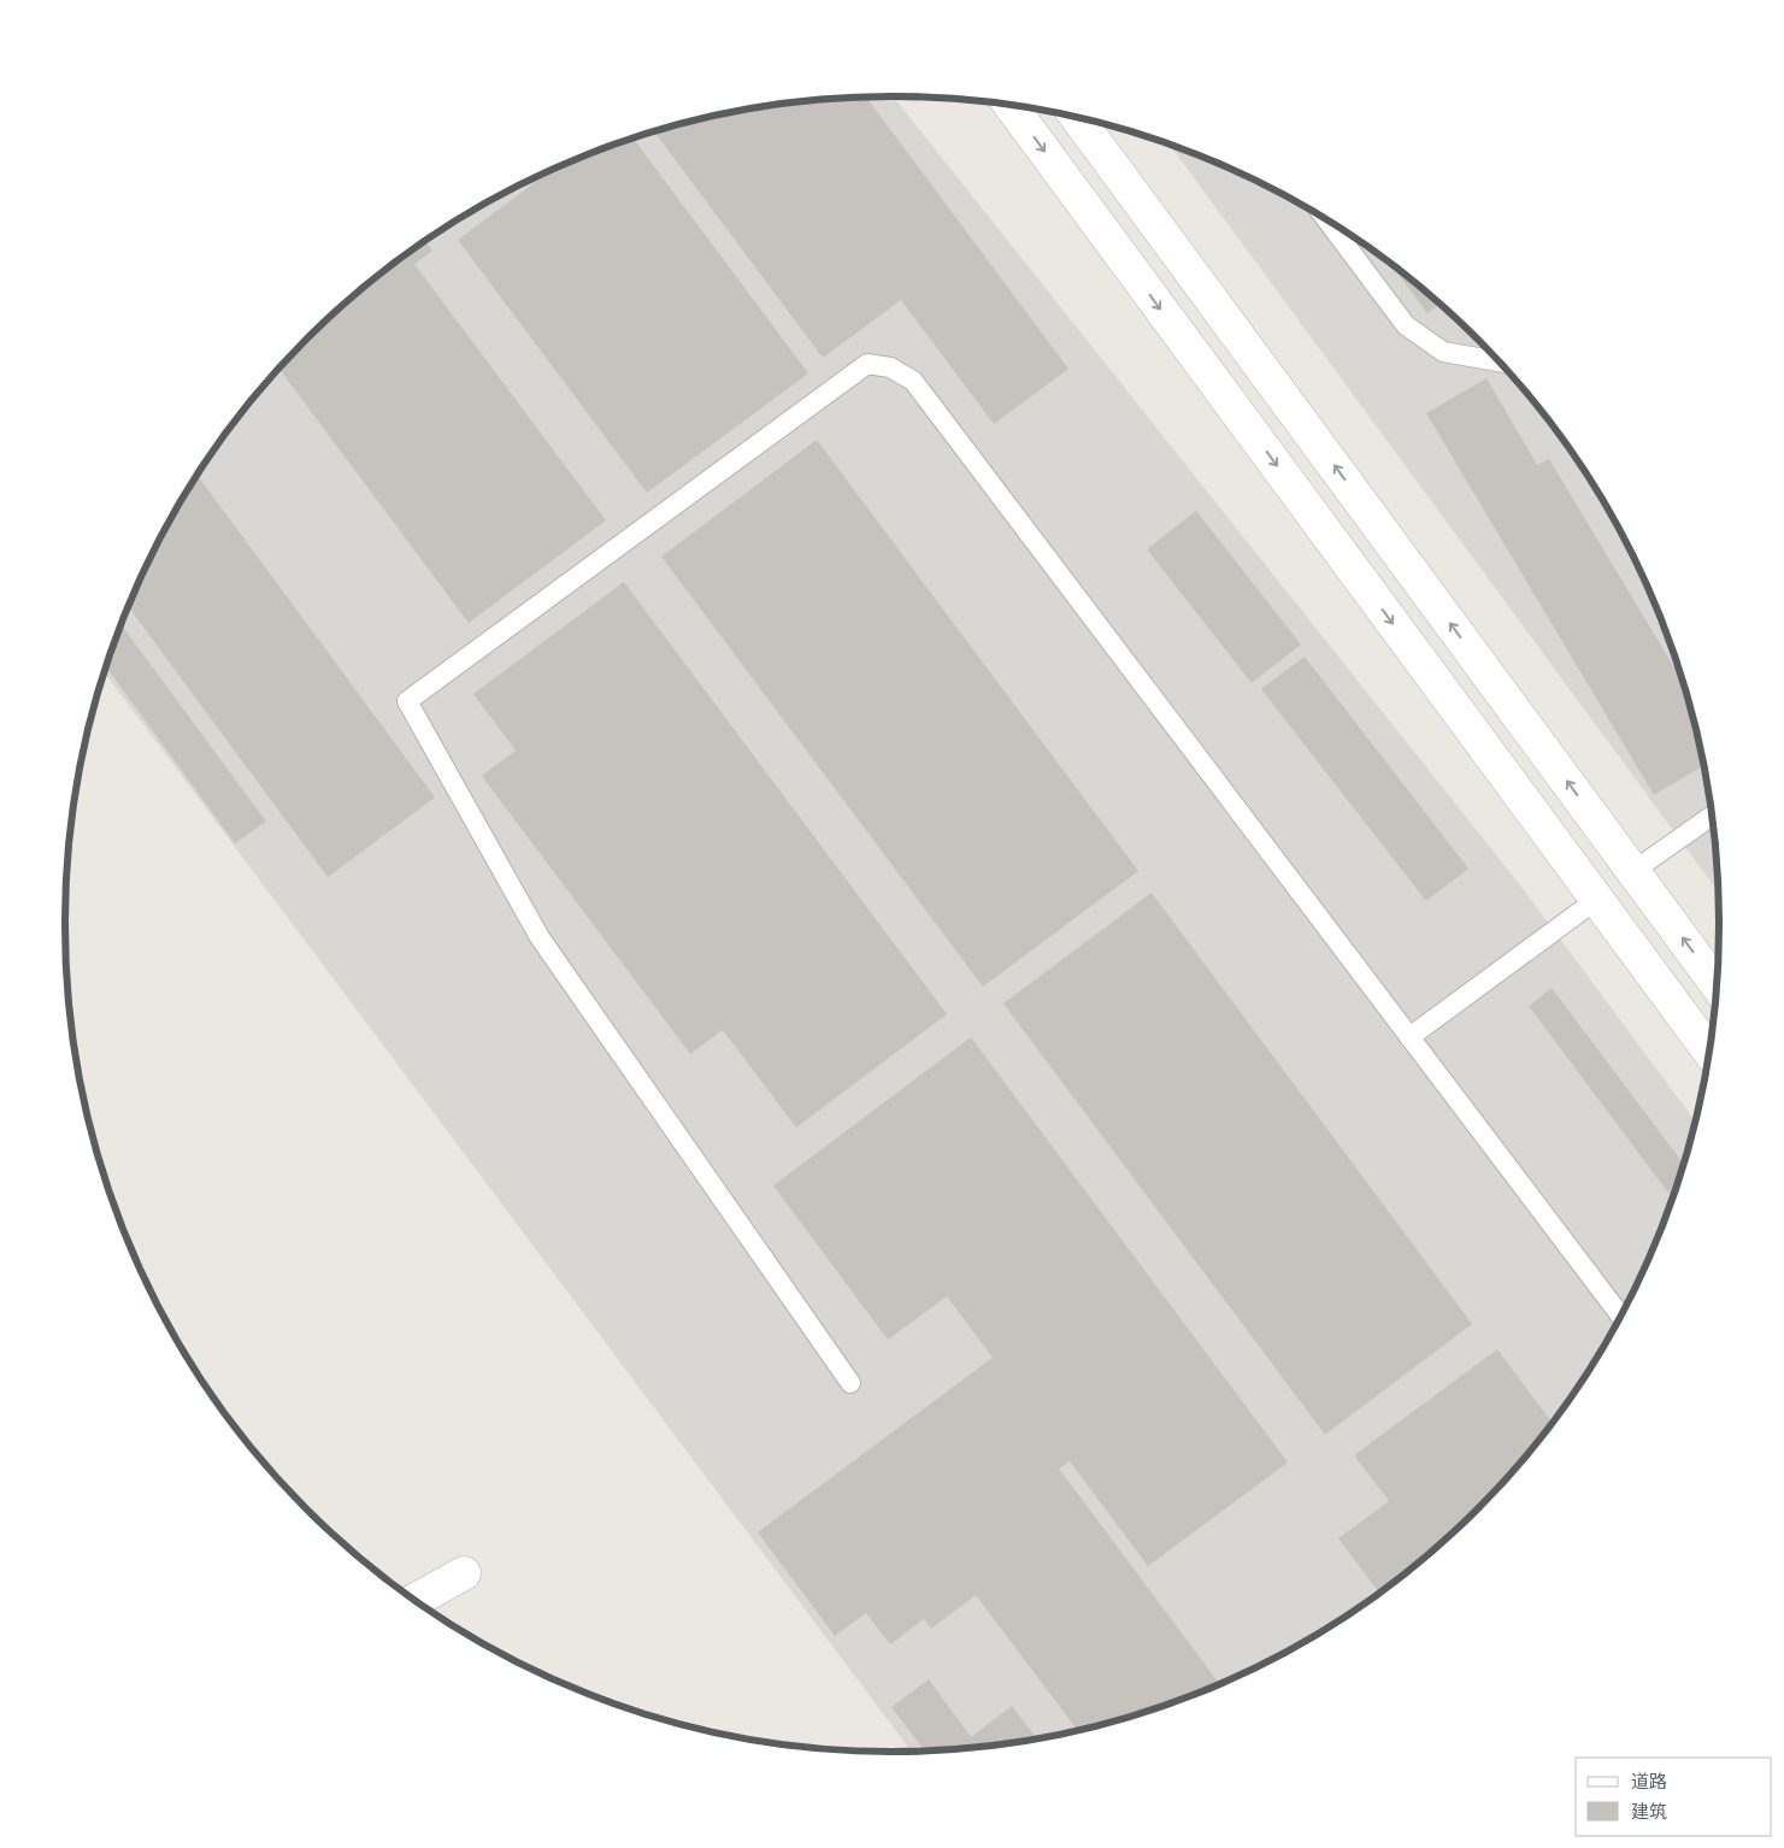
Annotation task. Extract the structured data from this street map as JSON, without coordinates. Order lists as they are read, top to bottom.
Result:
{
  "legend": ["道路", "建筑"]
}
